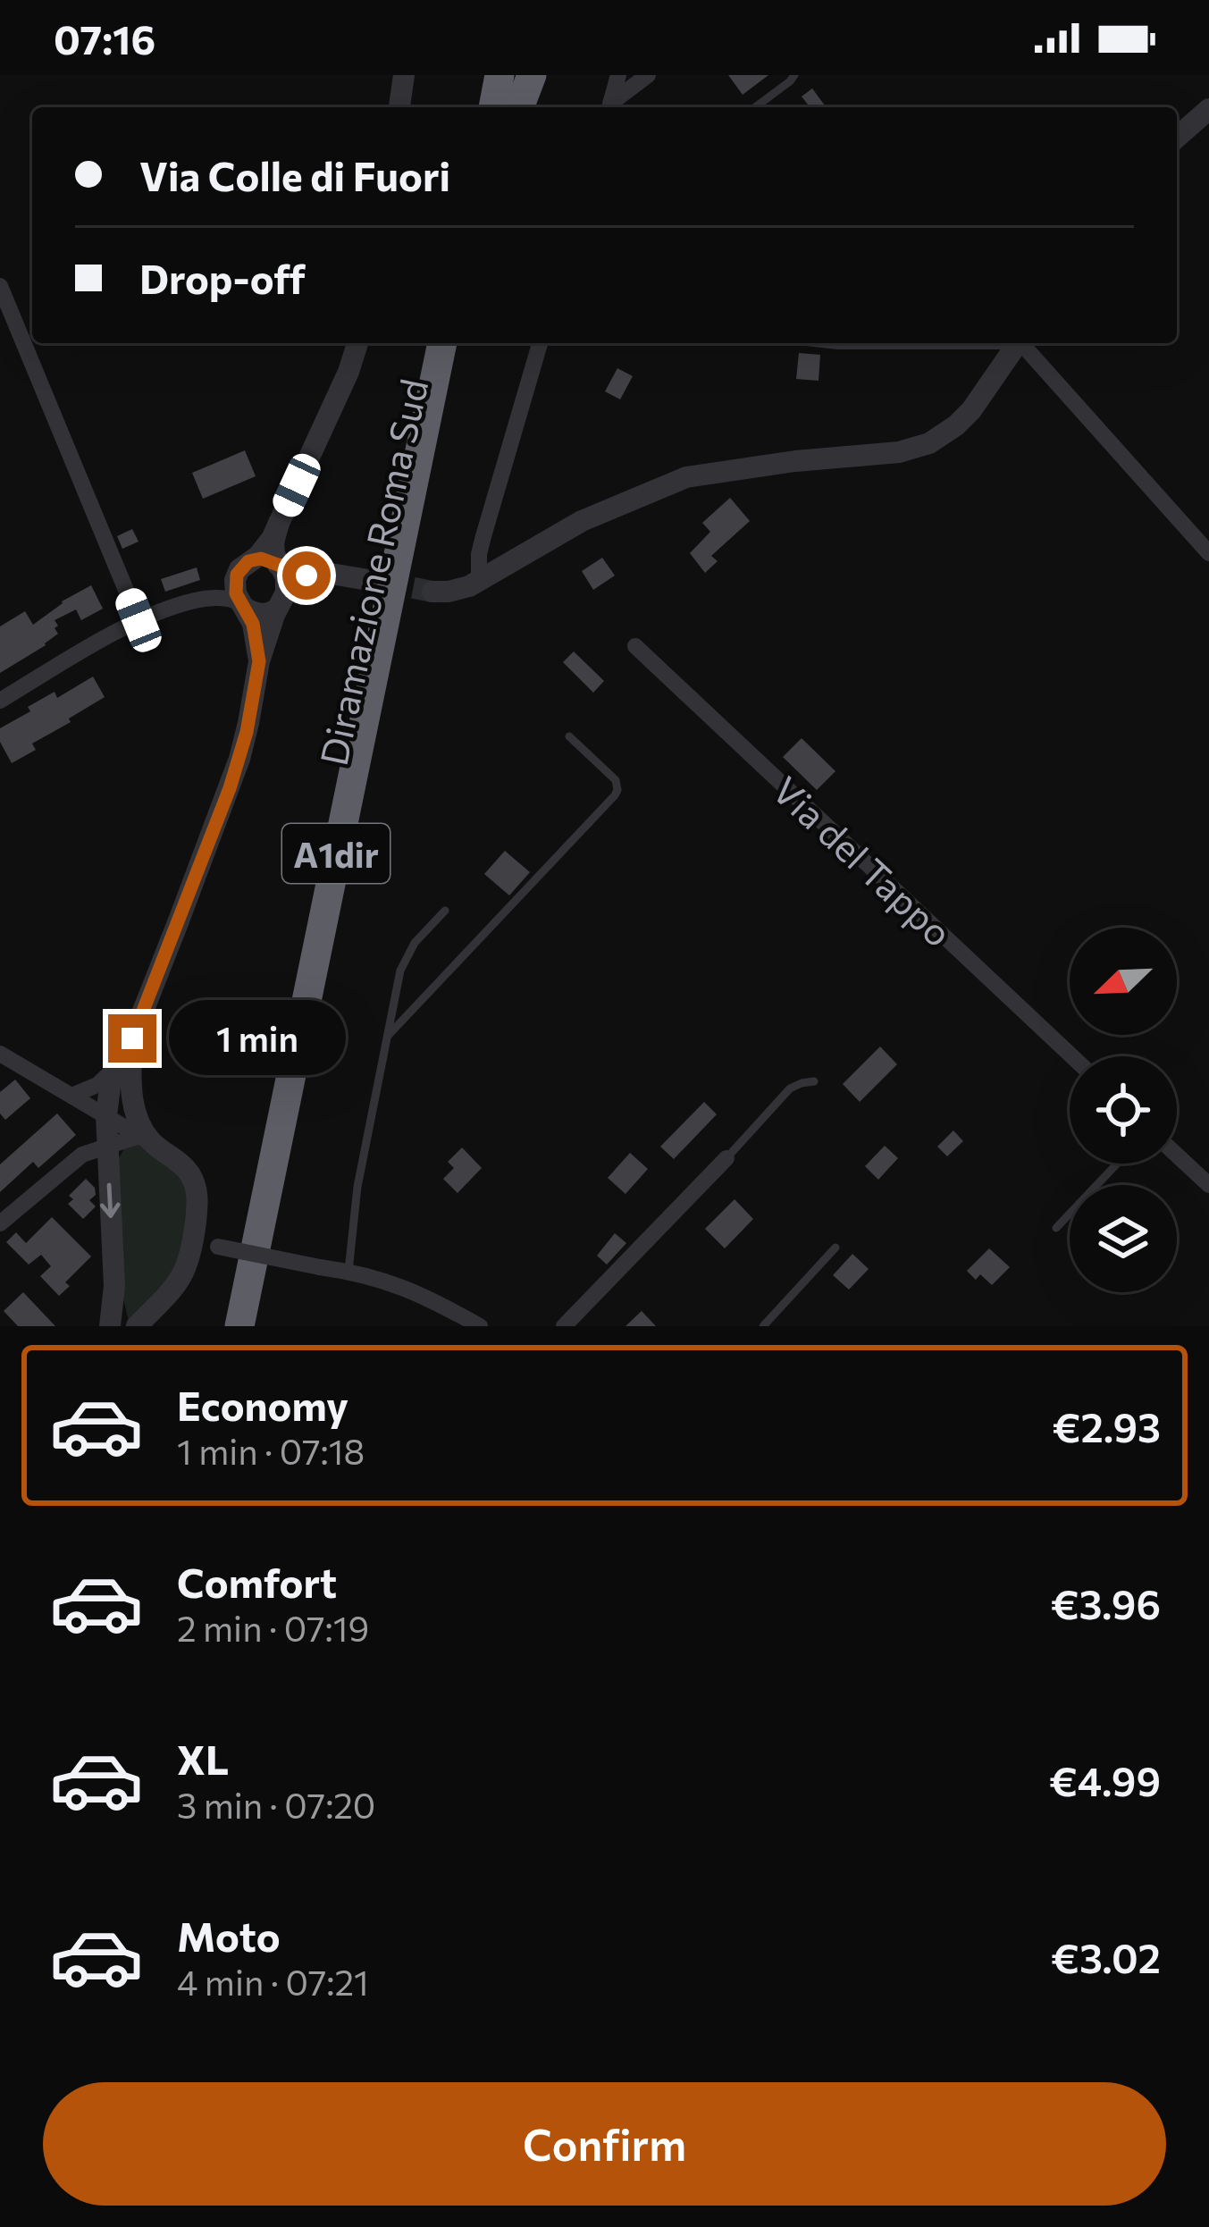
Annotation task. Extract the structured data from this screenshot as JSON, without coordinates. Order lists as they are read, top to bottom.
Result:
{
  "streets": {
    "highway": ["Diramazione Roma Sud", "A1dir"],
    "street": ["Via del Tappo"]
  },
  "north": "bottom left",
  "page": {
    "status": "07:16",
    "banner": ["Via Colle di Fuori", "Drop-off"],
    "bubble": "1 min",
    "list": [
      {
        "name": "Economy",
        "note": "1 min · 07:18",
        "value": "€2.93"
      },
      {
        "name": "Comfort",
        "note": "2 min · 07:19",
        "value": "€3.96"
      },
      {
        "name": "XL",
        "note": "3 min · 07:20",
        "value": "€4.99"
      },
      {
        "name": "Moto",
        "note": "4 min · 07:21",
        "value": "€3.02"
      }
    ],
    "buttons": "Confirm"
  }
}
